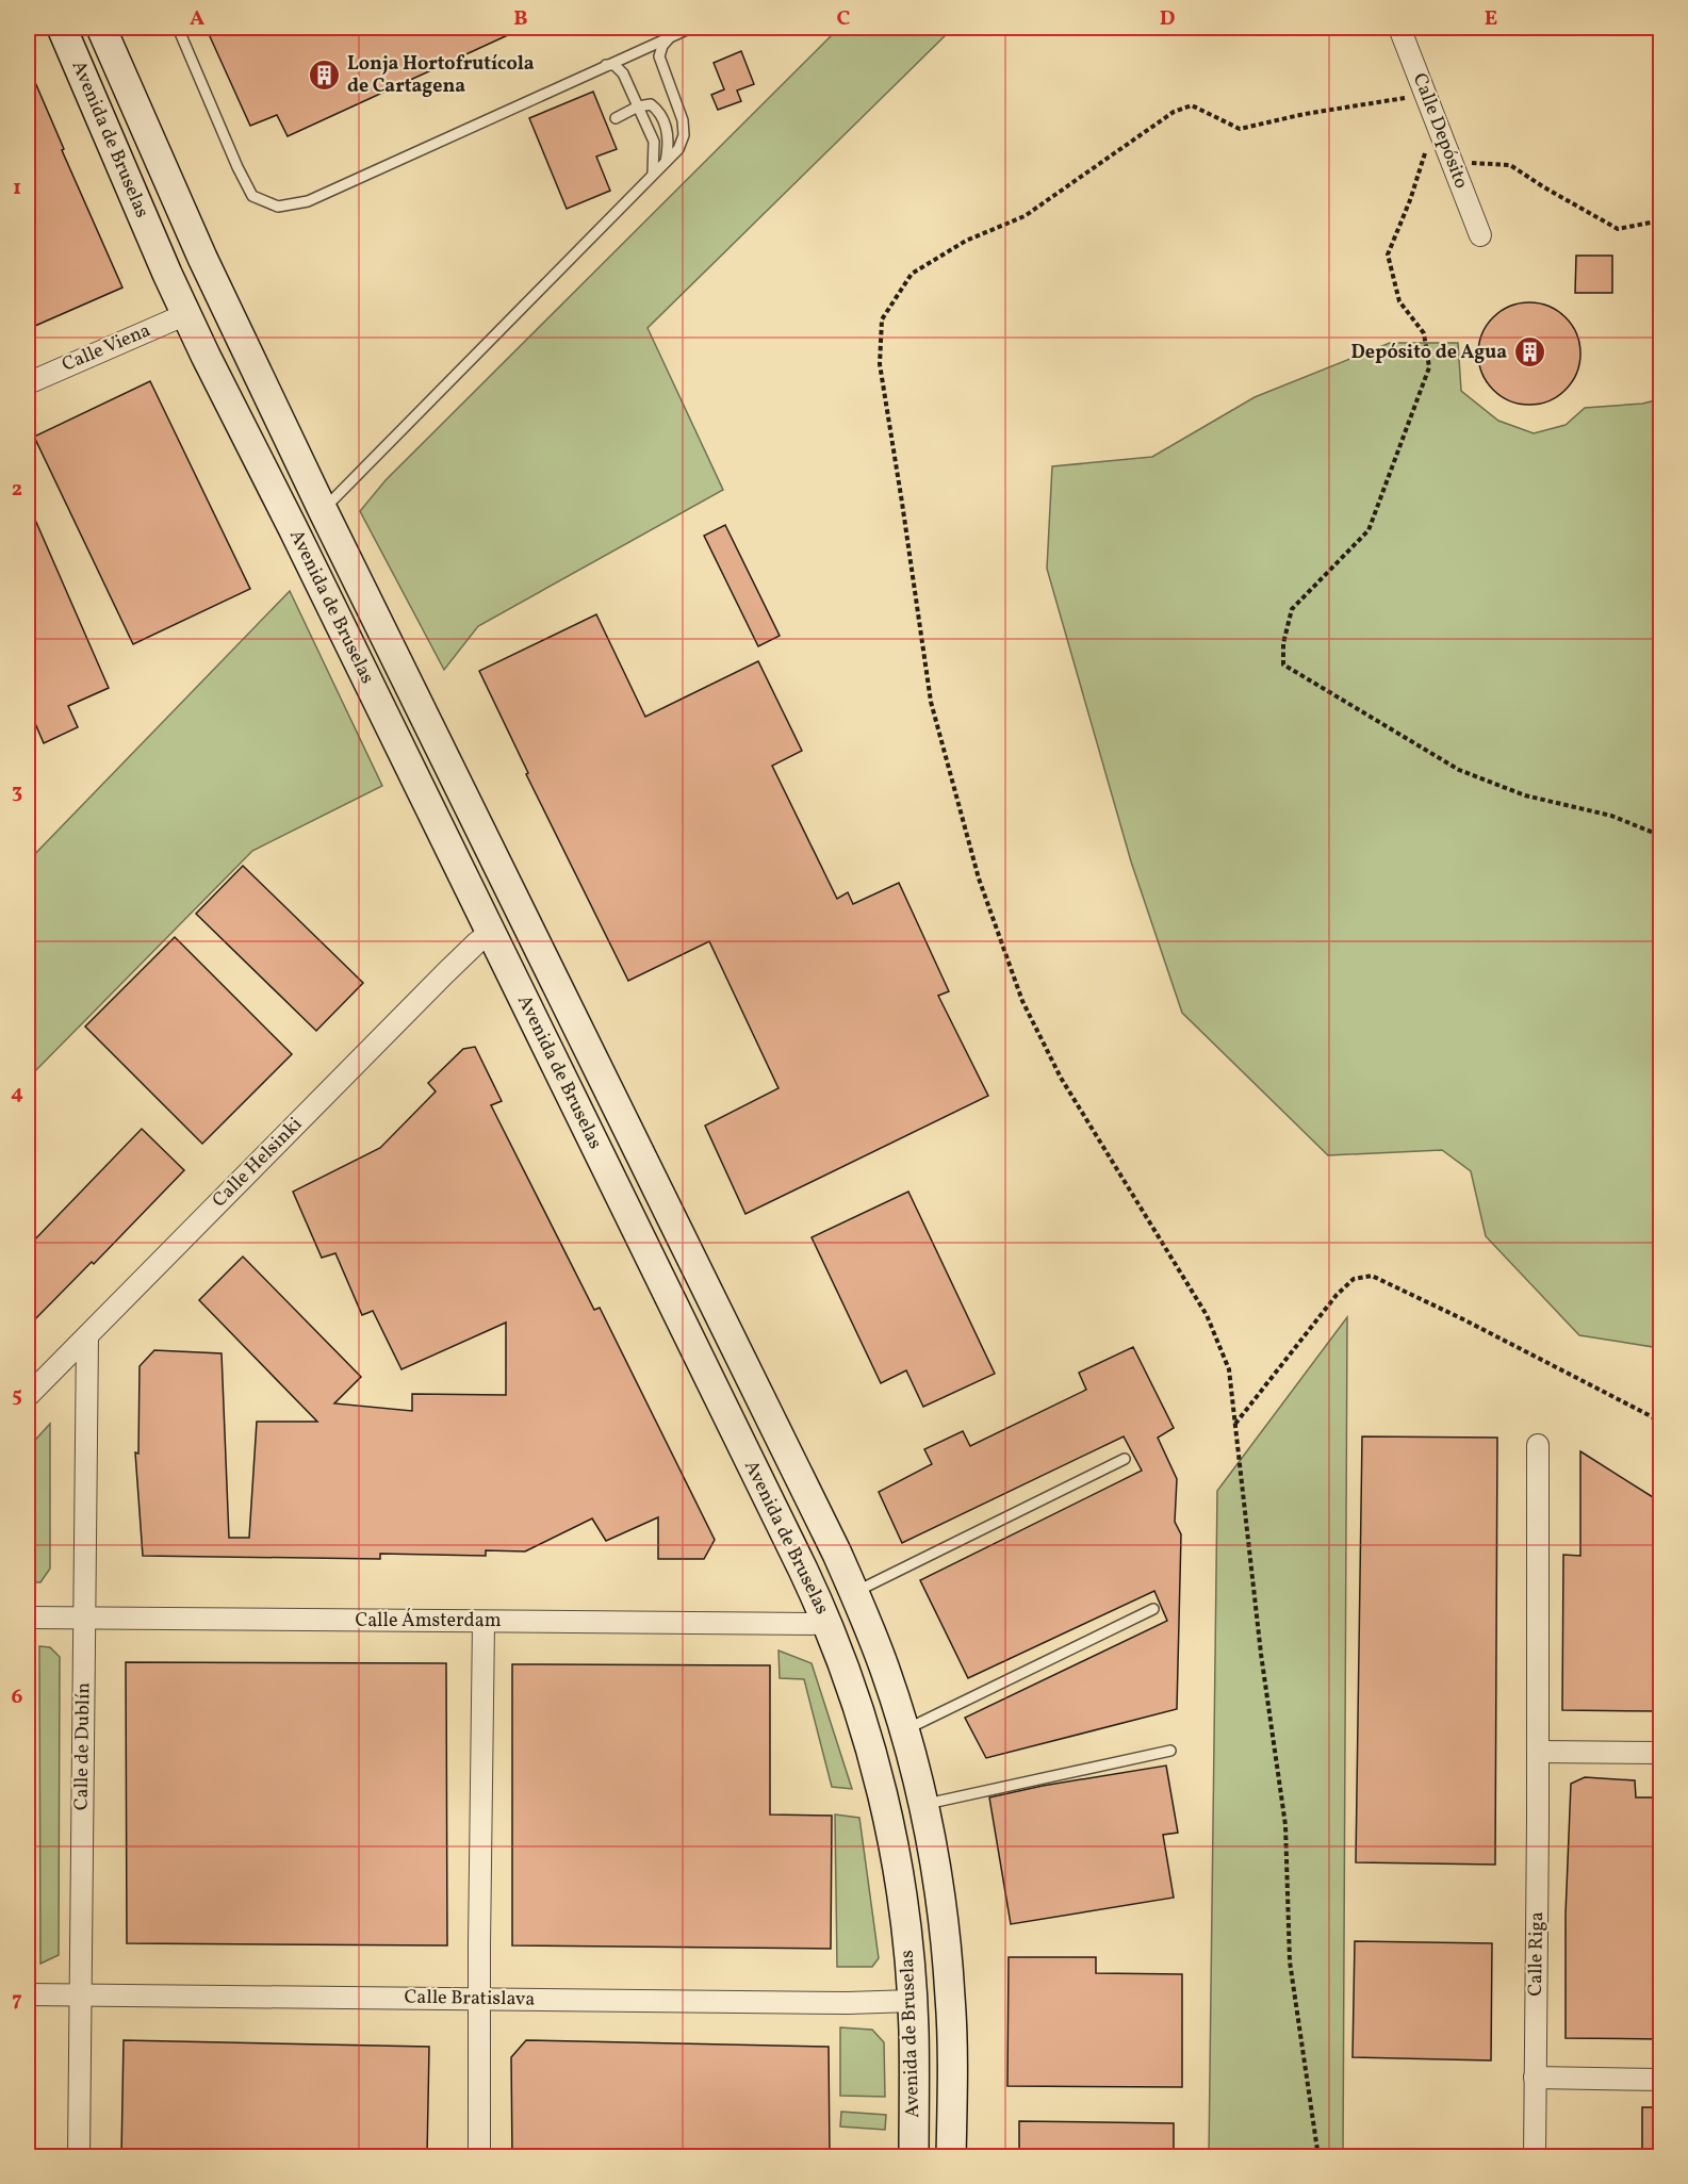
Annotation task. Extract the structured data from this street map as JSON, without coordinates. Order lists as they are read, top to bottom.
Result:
{
  "streets": {
    "main road": ["Avenida de Bruselas"],
    "street": [
      "Calle Depósito",
      "Calle Viena",
      "Calle Helsinki",
      "Calle Ámsterdam",
      "Calle de Dublín",
      "Calle Riga",
      "Calle Bratislava"
    ]
  },
  "crossings": [
    ["Avenida de Bruselas", "Calle Viena"],
    ["Avenida de Bruselas", "Calle Helsinki"],
    ["Avenida de Bruselas", "Calle Ámsterdam"],
    ["Avenida de Bruselas", "Calle Bratislava"],
    ["Calle Helsinki", "Calle de Dublín"],
    ["Calle Ámsterdam", "Calle de Dublín"],
    ["Calle de Dublín", "Calle Bratislava"]
  ],
  "places": {
    "building": ["Lonja Hortofrutícola de Cartagena", "Depósito de Agua"]
  },
  "grid": {
    "columns": [
      "A",
      "B",
      "C",
      "D",
      "E"
    ],
    "rows": [
      "1",
      "2",
      "3",
      "4",
      "5",
      "6",
      "7"
    ]
  }
}
